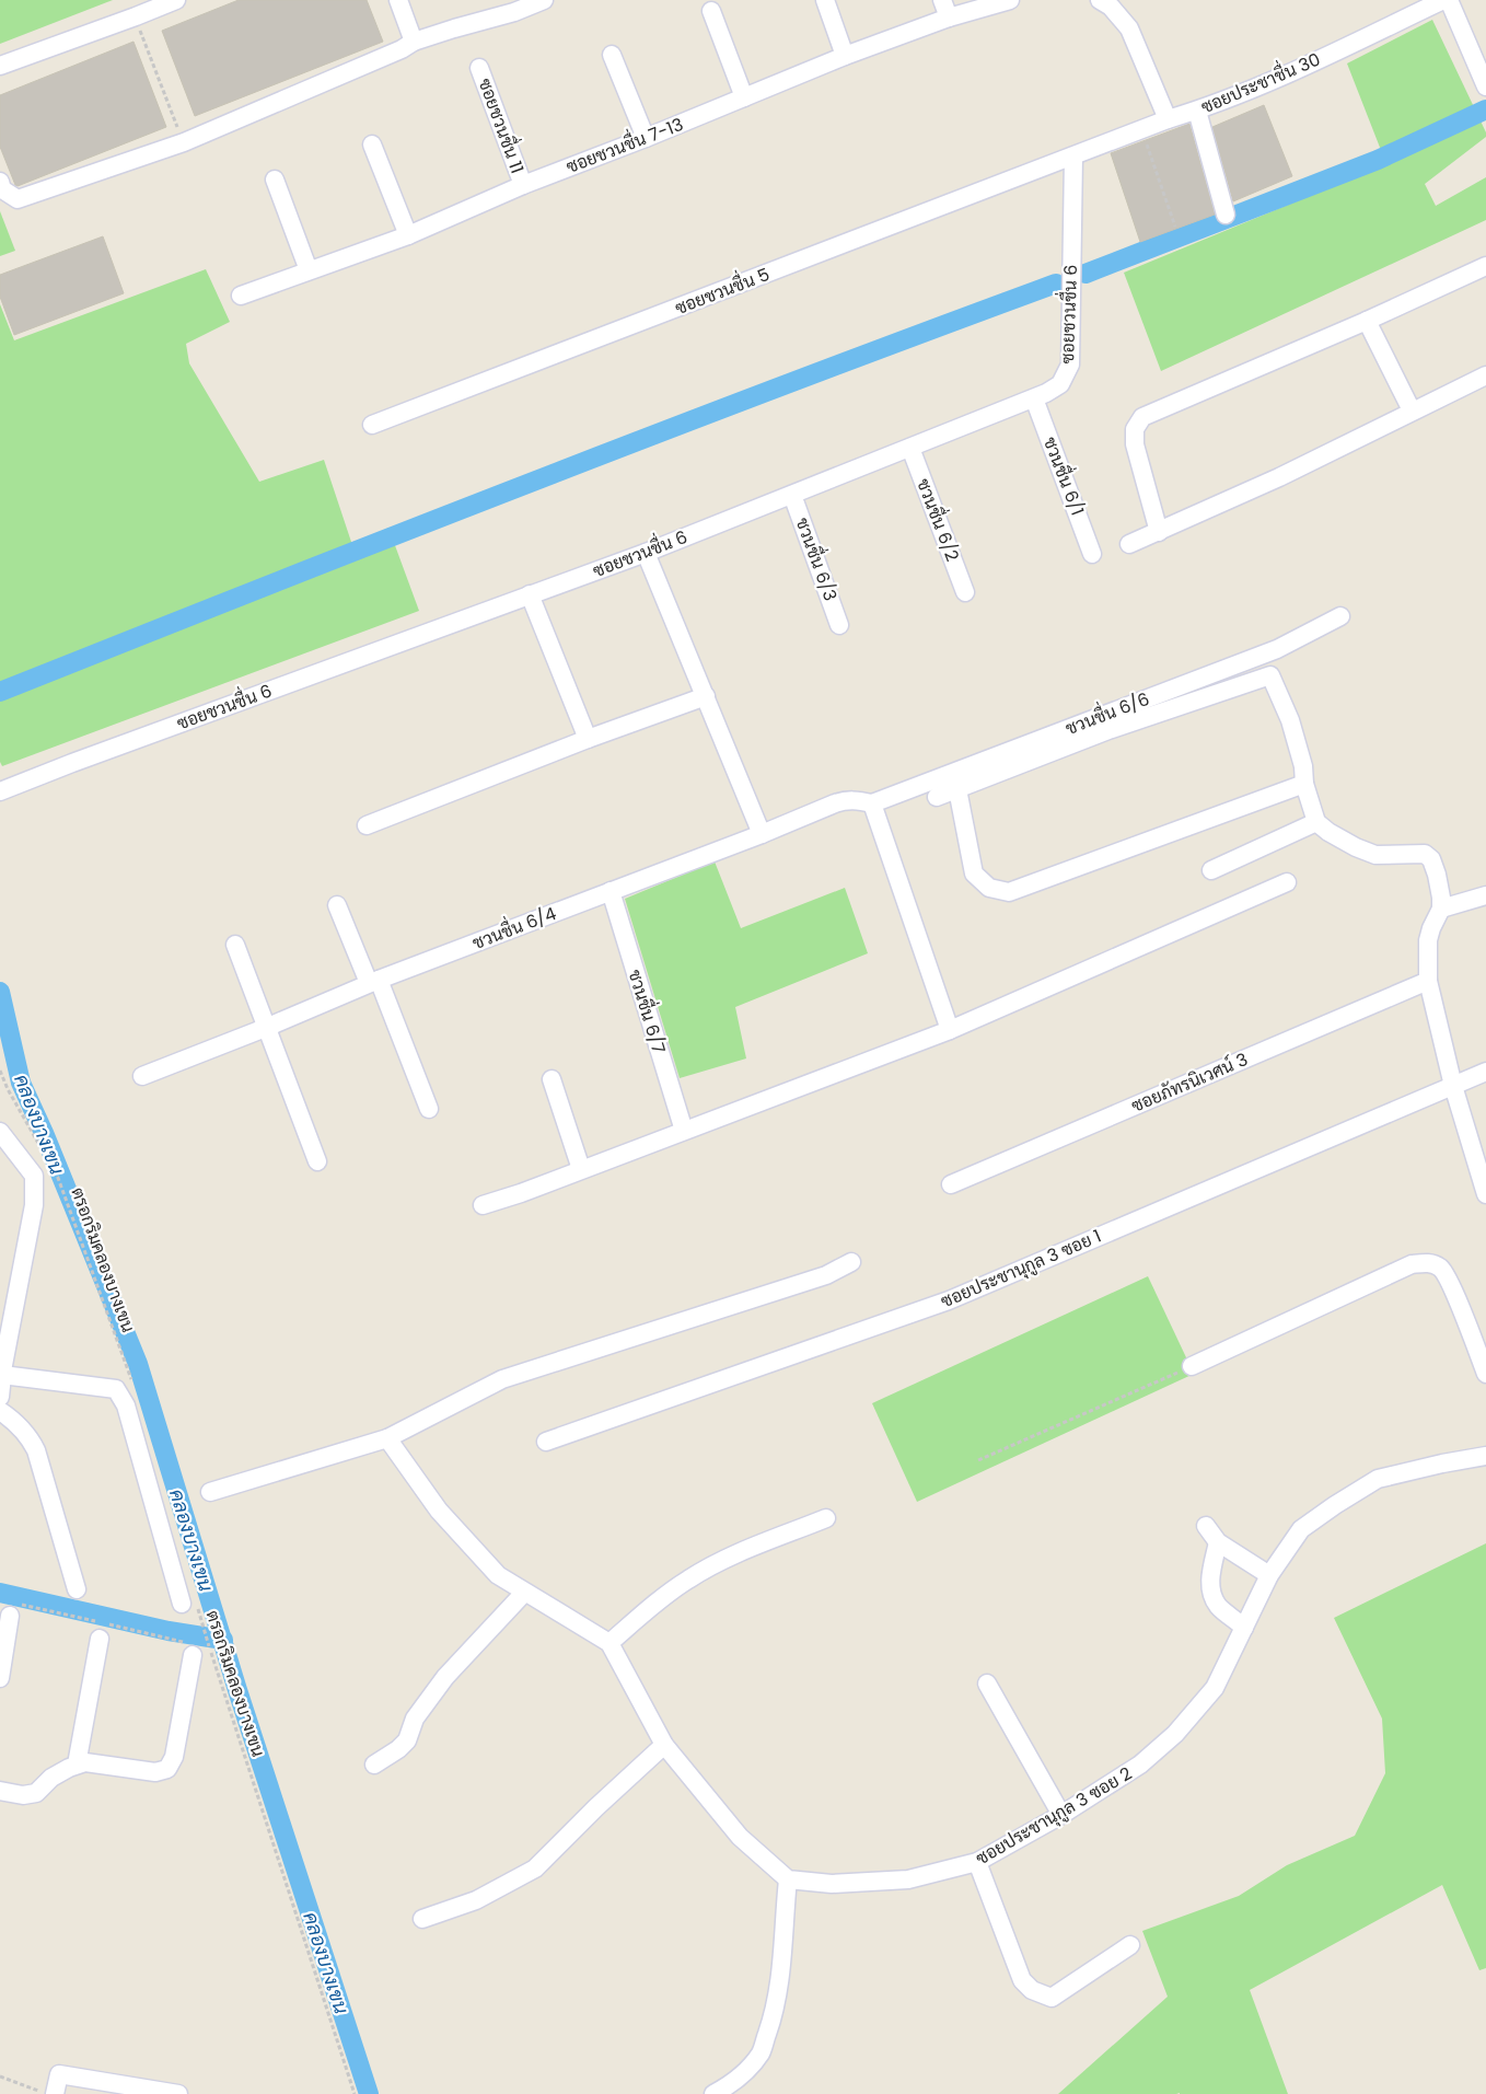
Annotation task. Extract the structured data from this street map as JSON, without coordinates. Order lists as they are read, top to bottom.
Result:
{
  "streets": {
    "street": [
      "ซอยประชาชื่น 30",
      "ซอยชวนชื่น 11",
      "ซอยชวนชื่น 7-13",
      "ซอยชวนชื่น 5",
      "ซอยชวนชื่น 6",
      "ชวนชื่น 6/1",
      "ชวนชื่น 6/2",
      "ชวนชื่น 6/3",
      "ชวนชื่น 6/6",
      "ชวนชื่น 6/4",
      "ชวนชื่น 6/7",
      "ซอยภัทรนิเวศน์ 3",
      "ซอยประชานุกูล 3 ซอย 1",
      "ซอยประชานุกูล 3 ซอย 2"
    ],
    "path": ["ตรอกริมคลองบางเขน"]
  },
  "crossings": [
    ["ซอยประชาชื่น 30", "ซอยชวนชื่น 5"],
    ["ซอยประชาชื่น 30", "ซอยชวนชื่น 6"],
    ["ซอยชวนชื่น 11", "ซอยชวนชื่น 7-13"],
    ["ซอยชวนชื่น 5", "ซอยชวนชื่น 6"],
    ["ซอยชวนชื่น 6", "ชวนชื่น 6/1"],
    ["ซอยชวนชื่น 6", "ชวนชื่น 6/2"],
    ["ซอยชวนชื่น 6", "ชวนชื่น 6/3"],
    ["ชวนชื่น 6/6", "ชวนชื่น 6/4"],
    ["ชวนชื่น 6/4", "ชวนชื่น 6/7"]
  ],
  "water": ["คลองบางเขน"]
}
